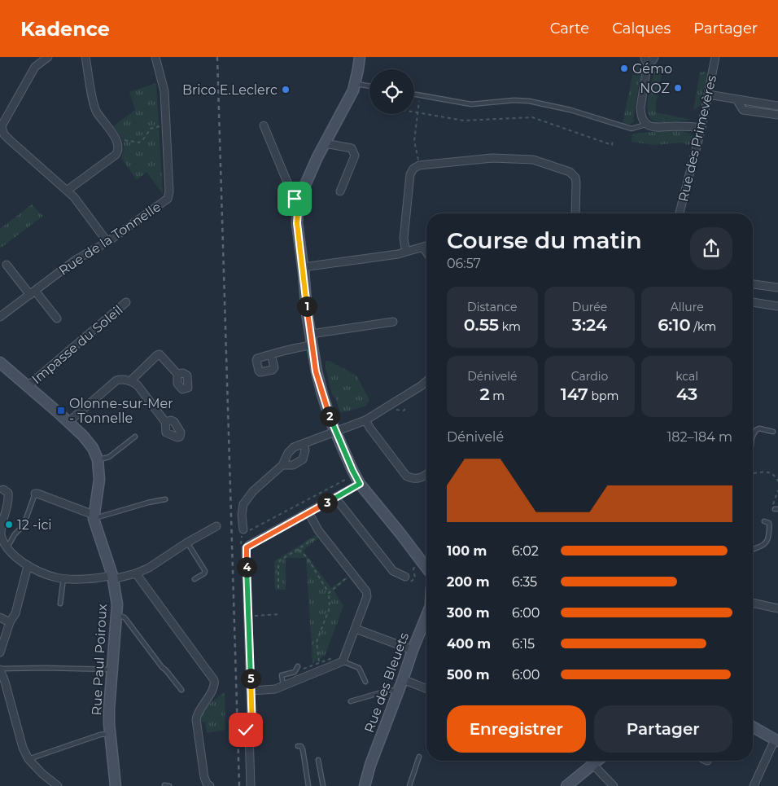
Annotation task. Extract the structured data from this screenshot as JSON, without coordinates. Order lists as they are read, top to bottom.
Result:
{
  "streets": {
    "street": [
      "Rue des Primevères",
      "Rue de la Tonnelle",
      "Impasse du Soleil",
      "Rue Paul Poiroux",
      "Rue des Bleuets"
    ]
  },
  "crossings": [
    ["Impasse du Soleil", "Rue Paul Poiroux"]
  ],
  "places": {
    "other": [
      "Gémo",
      "NOZ",
      "Brico E.Leclerc",
      "12 -ici"
    ],
    "transit": ["Olonne-sur-Mer - Tonnelle"]
  },
  "page": {
    "header": "Kadence",
    "nav": ["Carte", "Calques", "Partager"],
    "heading": ["Course du matin", "06:57"],
    "stats": [
      ["Distance", "0.55 km"],
      ["Durée", "3:24"],
      ["Allure", "6:10 /km"],
      ["Dénivelé", "2 m"],
      ["Cardio", "147 bpm"],
      ["kcal", "43"]
    ],
    "pins": [
      "1",
      "2",
      "3",
      "4",
      "5"
    ],
    "chart": ["Dénivelé", "182–184 m"],
    "list": [
      {
        "name": "100 m",
        "note": "6:02"
      },
      {
        "name": "200 m",
        "note": "6:35"
      },
      {
        "name": "300 m",
        "note": "6:00"
      },
      {
        "name": "400 m",
        "note": "6:15"
      },
      {
        "name": "500 m",
        "note": "6:00"
      }
    ],
    "buttons": ["Enregistrer", "Partager"]
  }
}
